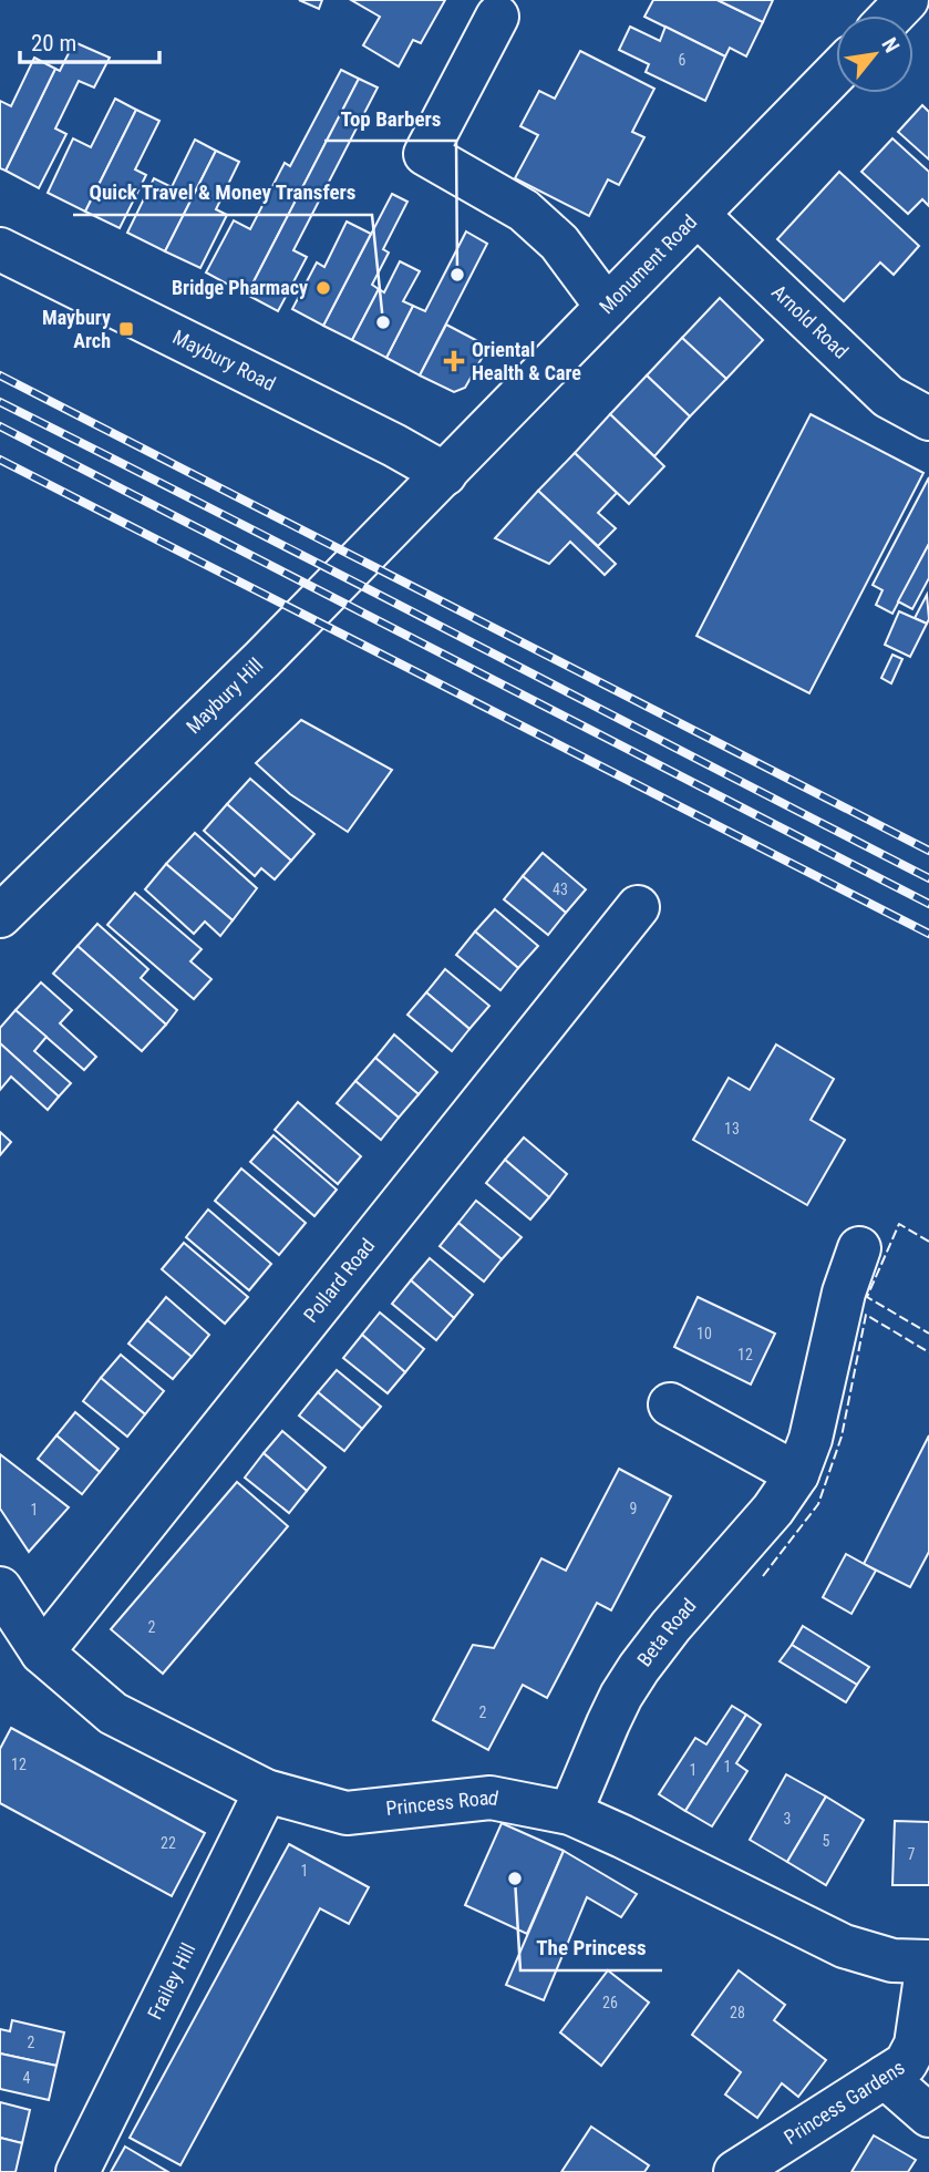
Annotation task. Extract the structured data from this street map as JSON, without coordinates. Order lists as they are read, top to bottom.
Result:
{
  "streets": {
    "street": [
      "Monument Road",
      "Arnold Road",
      "Maybury Road",
      "Maybury Hill",
      "Pollard Road",
      "Beta Road",
      "Princess Road",
      "Frailey Hill",
      "Princess Gardens"
    ]
  },
  "crossings": [
    ["Monument Road", "Arnold Road"],
    ["Monument Road", "Maybury Road"],
    ["Monument Road", "Maybury Hill"],
    ["Maybury Road", "Maybury Hill"],
    ["Pollard Road", "Princess Road"],
    ["Beta Road", "Princess Road"],
    ["Princess Road", "Frailey Hill"],
    ["Princess Road", "Princess Gardens"]
  ],
  "places": {
    "other": [
      "Top Barbers",
      "Bridge Pharmacy",
      "Quick Travel & Money Transfers",
      "The Princess"
    ],
    "transit": ["Maybury Arch"],
    "health": ["Oriental Health & Care"]
  },
  "house_numbers": [
    "6",
    "43",
    "13",
    "10",
    "12",
    "9",
    "1",
    "2",
    "2",
    "12",
    "1",
    "1",
    "3",
    "5",
    "22",
    "7",
    "1",
    "26",
    "28",
    "2",
    "4"
  ],
  "scale_bar": "20 m",
  "north": "top right"
}
